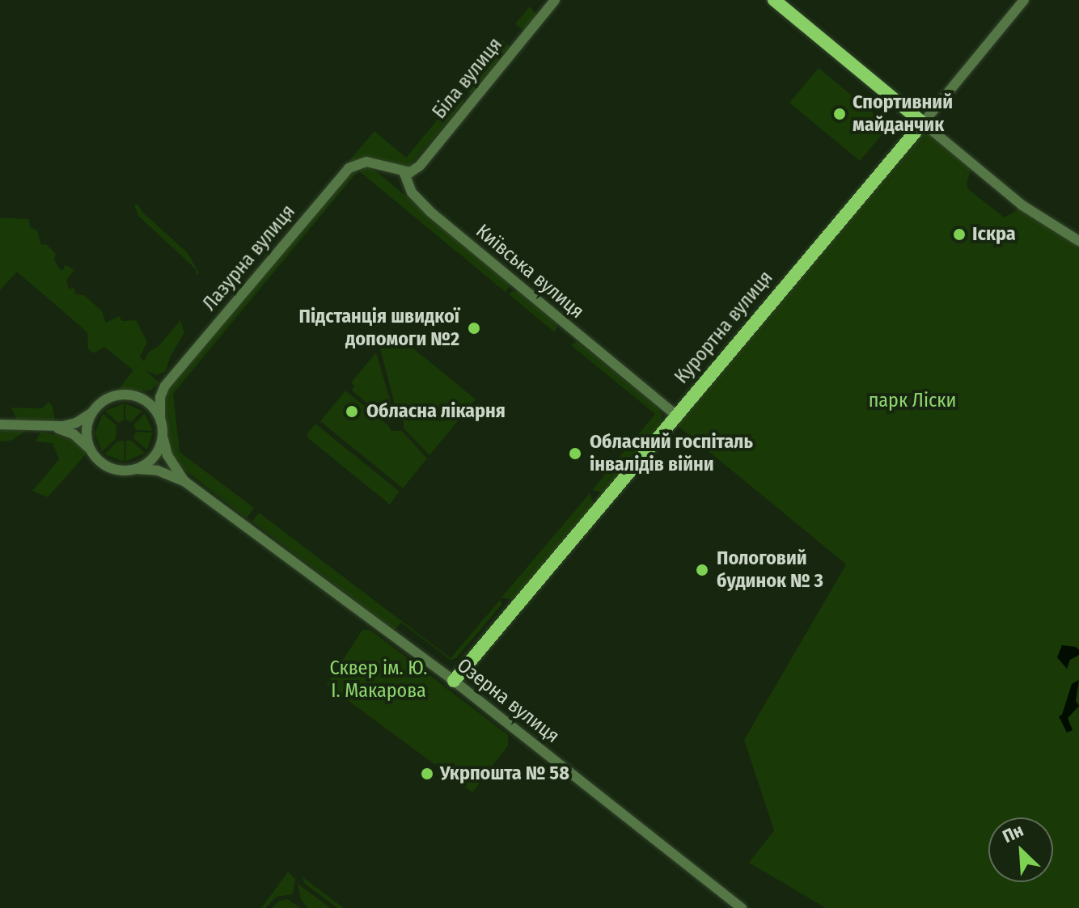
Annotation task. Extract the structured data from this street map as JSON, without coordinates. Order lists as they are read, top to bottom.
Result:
{
  "streets": {
    "main road": ["Курортна вулиця"],
    "street": [
      "Біла вулиця",
      "Лазурна вулиця",
      "Київська вулиця",
      "Озерна вулиця"
    ]
  },
  "crossings": [
    ["Біла вулиця", "Лазурна вулиця"],
    ["Біла вулиця", "Київська вулиця"],
    ["Лазурна вулиця", "Київська вулиця"],
    ["Лазурна вулиця", "Озерна вулиця"],
    ["Київська вулиця", "Курортна вулиця"],
    ["Курортна вулиця", "Озерна вулиця"]
  ],
  "parks": ["парк Ліски", "Сквер ім. Ю. І. Макарова"],
  "places": [
    "Спортивний майданчик",
    "Іскра",
    "Підстанція швидкої допомоги №2",
    "Обласна лікарня",
    "Обласний госпіталь інвалідів війни",
    "Пологовий будинок № 3",
    "Укрпошта № 58"
  ],
  "north": "top left"
}
